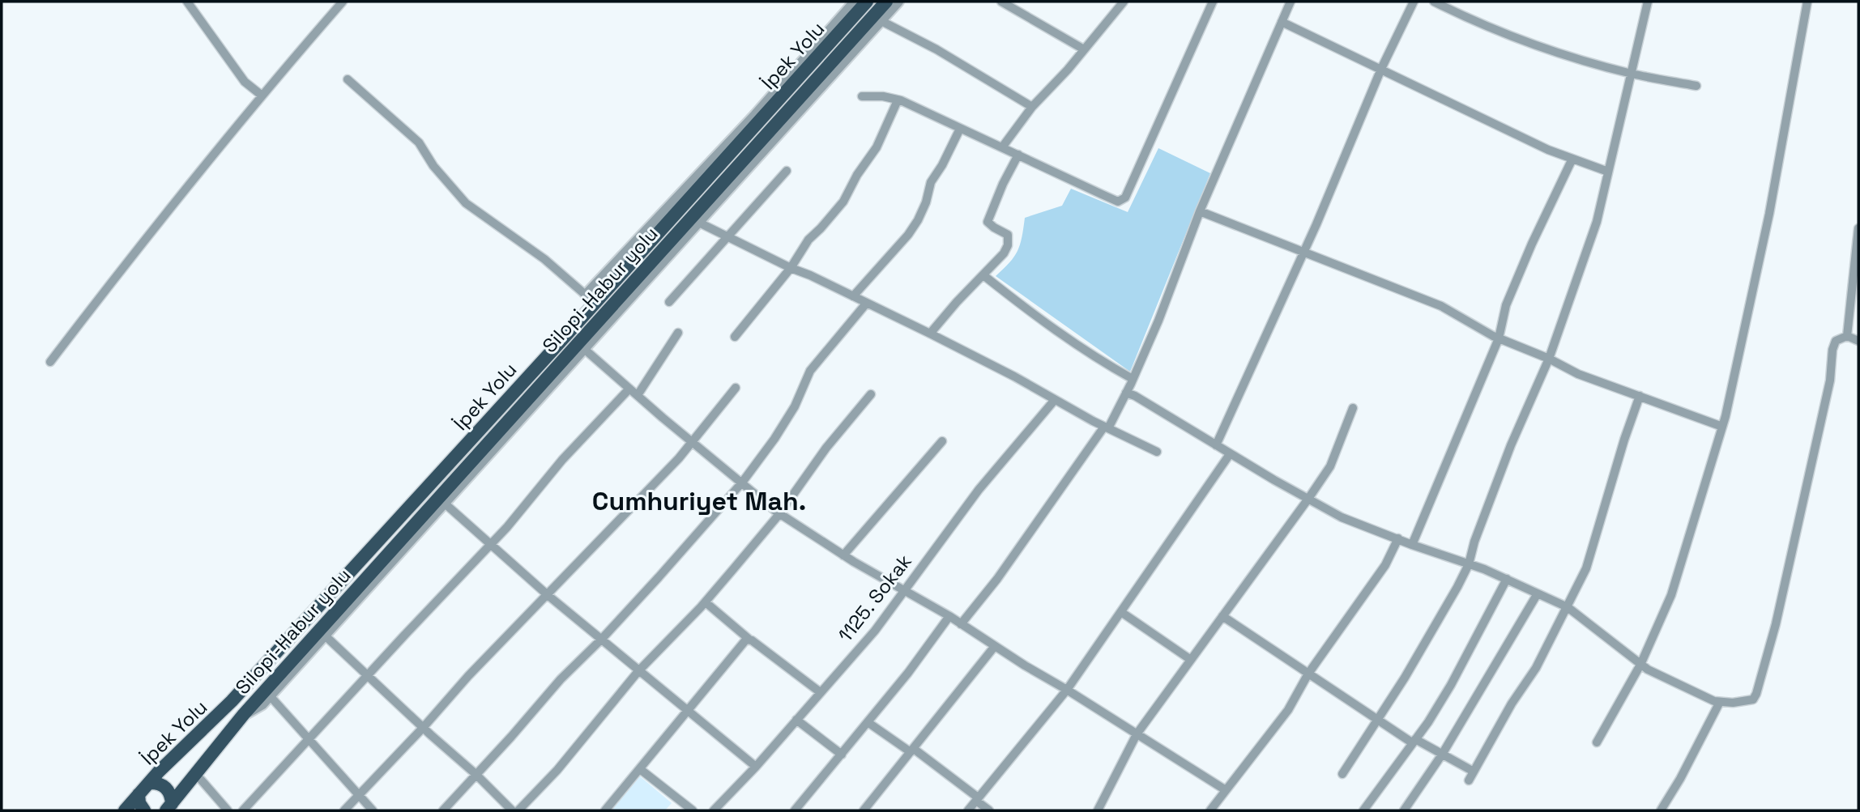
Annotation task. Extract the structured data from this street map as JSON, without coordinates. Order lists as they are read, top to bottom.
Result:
{
  "streets": {
    "highway": ["İpek Yolu", "Silopi-Habur yolu"],
    "street": ["1125. Sokak"]
  },
  "districts": ["Cumhuriyet Mah."]
}
